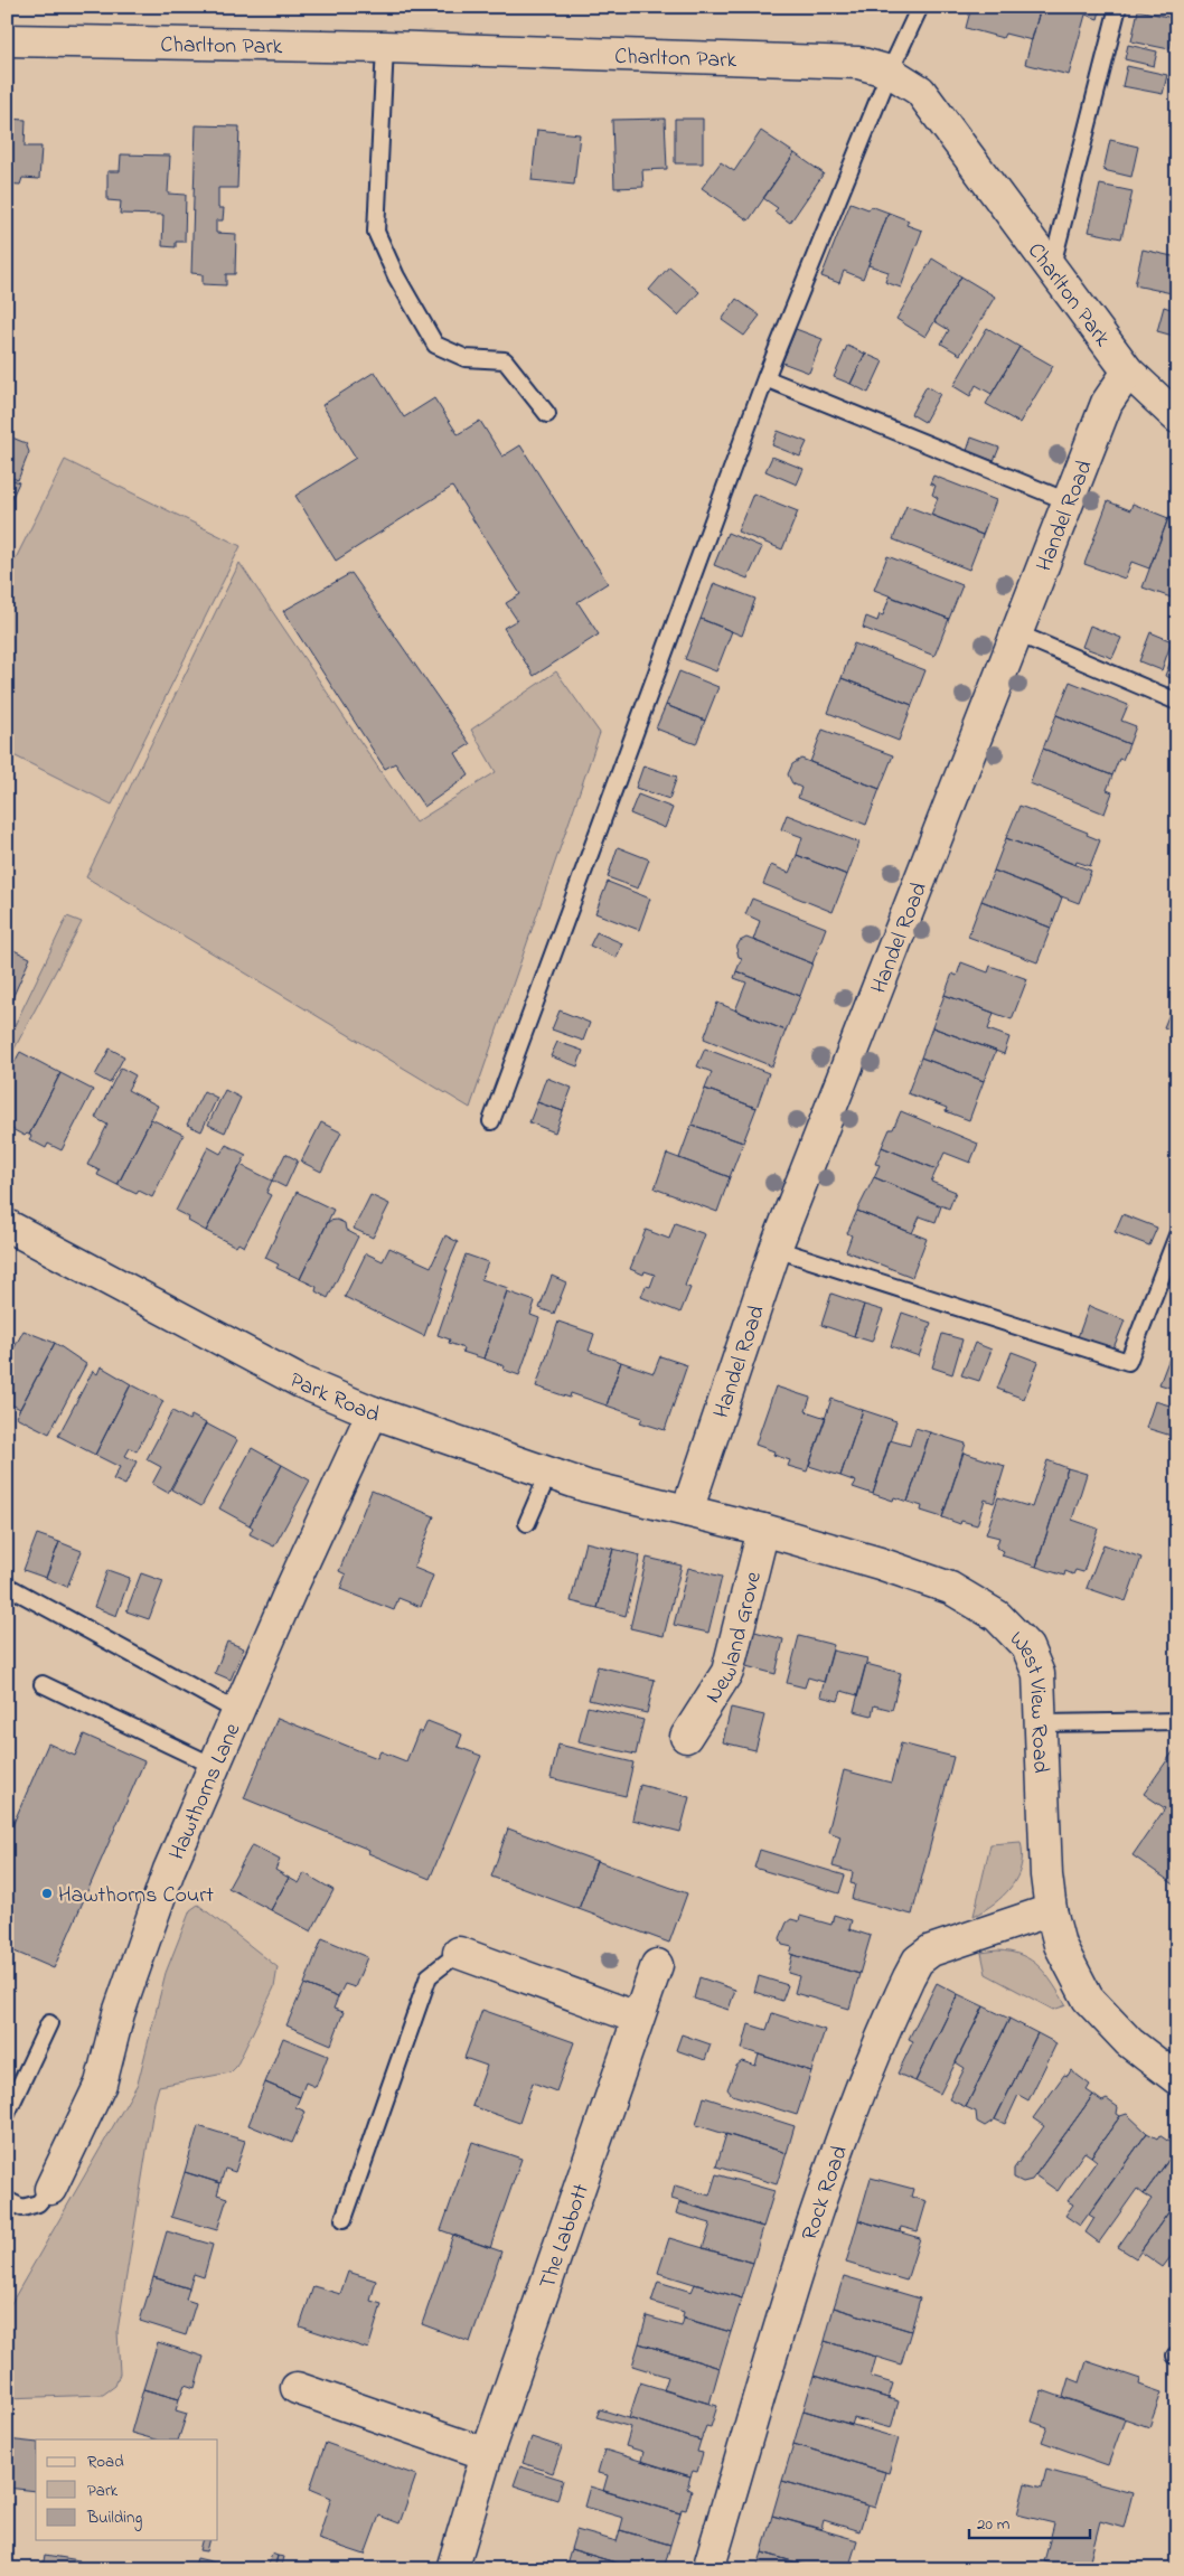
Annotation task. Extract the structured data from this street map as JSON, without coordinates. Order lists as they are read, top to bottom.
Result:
{
  "streets": {
    "street": [
      "Charlton Park",
      "Handel Road",
      "Park Road",
      "Newland Grove",
      "West View Road",
      "Hawthorns Lane",
      "Rock Road",
      "The Labbott"
    ]
  },
  "crossings": [
    ["Charlton Park", "Handel Road"],
    ["Handel Road", "Park Road"],
    ["Handel Road", "West View Road"],
    ["Park Road", "West View Road"],
    ["Park Road", "Hawthorns Lane"],
    ["Newland Grove", "West View Road"],
    ["West View Road", "Rock Road"]
  ],
  "places": ["Hawthorns Court"],
  "legend": ["Road", "Park", "Building"],
  "scale_bar": "20 m"
}
